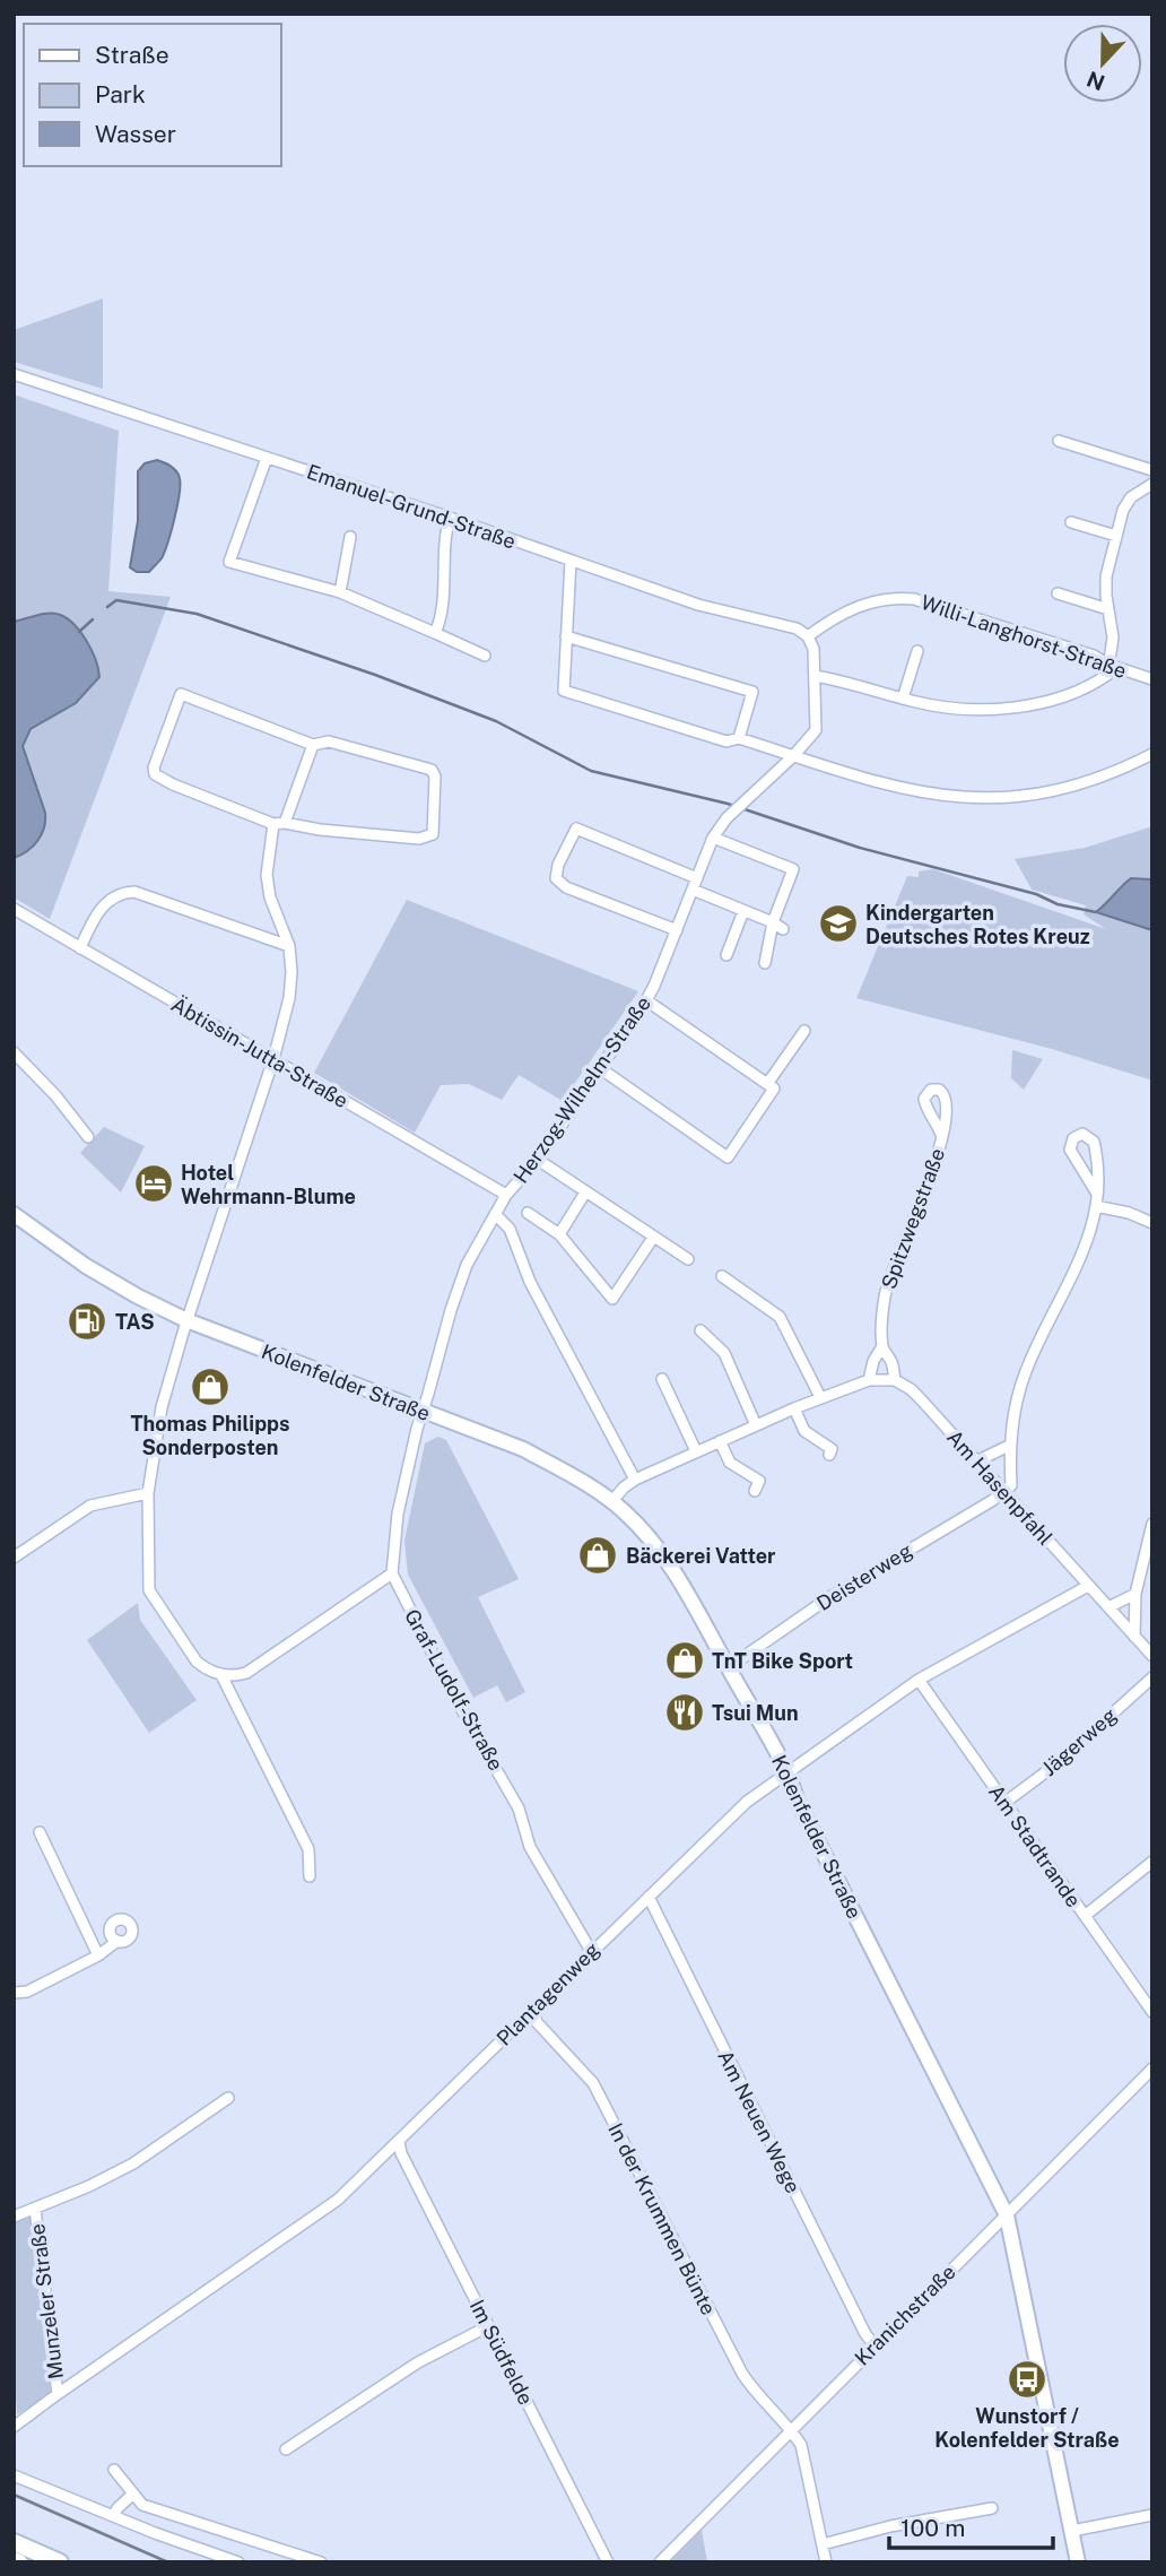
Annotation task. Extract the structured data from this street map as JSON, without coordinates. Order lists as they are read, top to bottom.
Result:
{
  "streets": {
    "main road": ["Kolenfelder Straße"],
    "street": [
      "Emanuel-Grund-Straße",
      "Willi-Langhorst-Straße",
      "Äbtissin-Jutta-Straße",
      "Herzog-Wilhelm-Straße",
      "Spitzwegstraße",
      "Am Hasenpfahl",
      "Deisterweg",
      "Graf-Ludolf-Straße",
      "Jägerweg",
      "Am Stadtrande",
      "Plantagenweg",
      "Am Neuen Wege",
      "In der Krummen Bünte",
      "Munzeler Straße",
      "Kranichstraße",
      "Im Südfelde"
    ]
  },
  "crossings": [
    ["Emanuel-Grund-Straße", "Willi-Langhorst-Straße"],
    ["Emanuel-Grund-Straße", "Herzog-Wilhelm-Straße"],
    ["Willi-Langhorst-Straße", "Herzog-Wilhelm-Straße"],
    ["Äbtissin-Jutta-Straße", "Herzog-Wilhelm-Straße"],
    ["Herzog-Wilhelm-Straße", "Kolenfelder Straße"],
    ["Spitzwegstraße", "Am Hasenpfahl"],
    ["Kolenfelder Straße", "Deisterweg"],
    ["Kolenfelder Straße", "Plantagenweg"],
    ["Kolenfelder Straße", "Kranichstraße"],
    ["Am Hasenpfahl", "Deisterweg"],
    ["Am Hasenpfahl", "Plantagenweg"],
    ["Graf-Ludolf-Straße", "Plantagenweg"],
    ["Jägerweg", "Am Stadtrande"],
    ["Am Stadtrande", "Plantagenweg"],
    ["Plantagenweg", "Am Neuen Wege"],
    ["Plantagenweg", "In der Krummen Bünte"],
    ["Plantagenweg", "Munzeler Straße"],
    ["Plantagenweg", "Im Südfelde"],
    ["Am Neuen Wege", "Kranichstraße"],
    ["In der Krummen Bünte", "Kranichstraße"]
  ],
  "places": {
    "school or university": ["Kindergarten Deutsches Rotes Kreuz"],
    "hotel": ["Hotel Wehrmann-Blume"],
    "fuel station": ["TAS"],
    "shop": ["Thomas Philipps Sonderposten", "Bäckerei Vatter", "TnT Bike Sport"],
    "restaurant": ["Tsui Mun"],
    "bus stop": ["Wunstorf / Kolenfelder Straße"]
  },
  "legend": ["Straße", "Park", "Wasser"],
  "scale_bar": "100 m",
  "north": "bottom"
}
